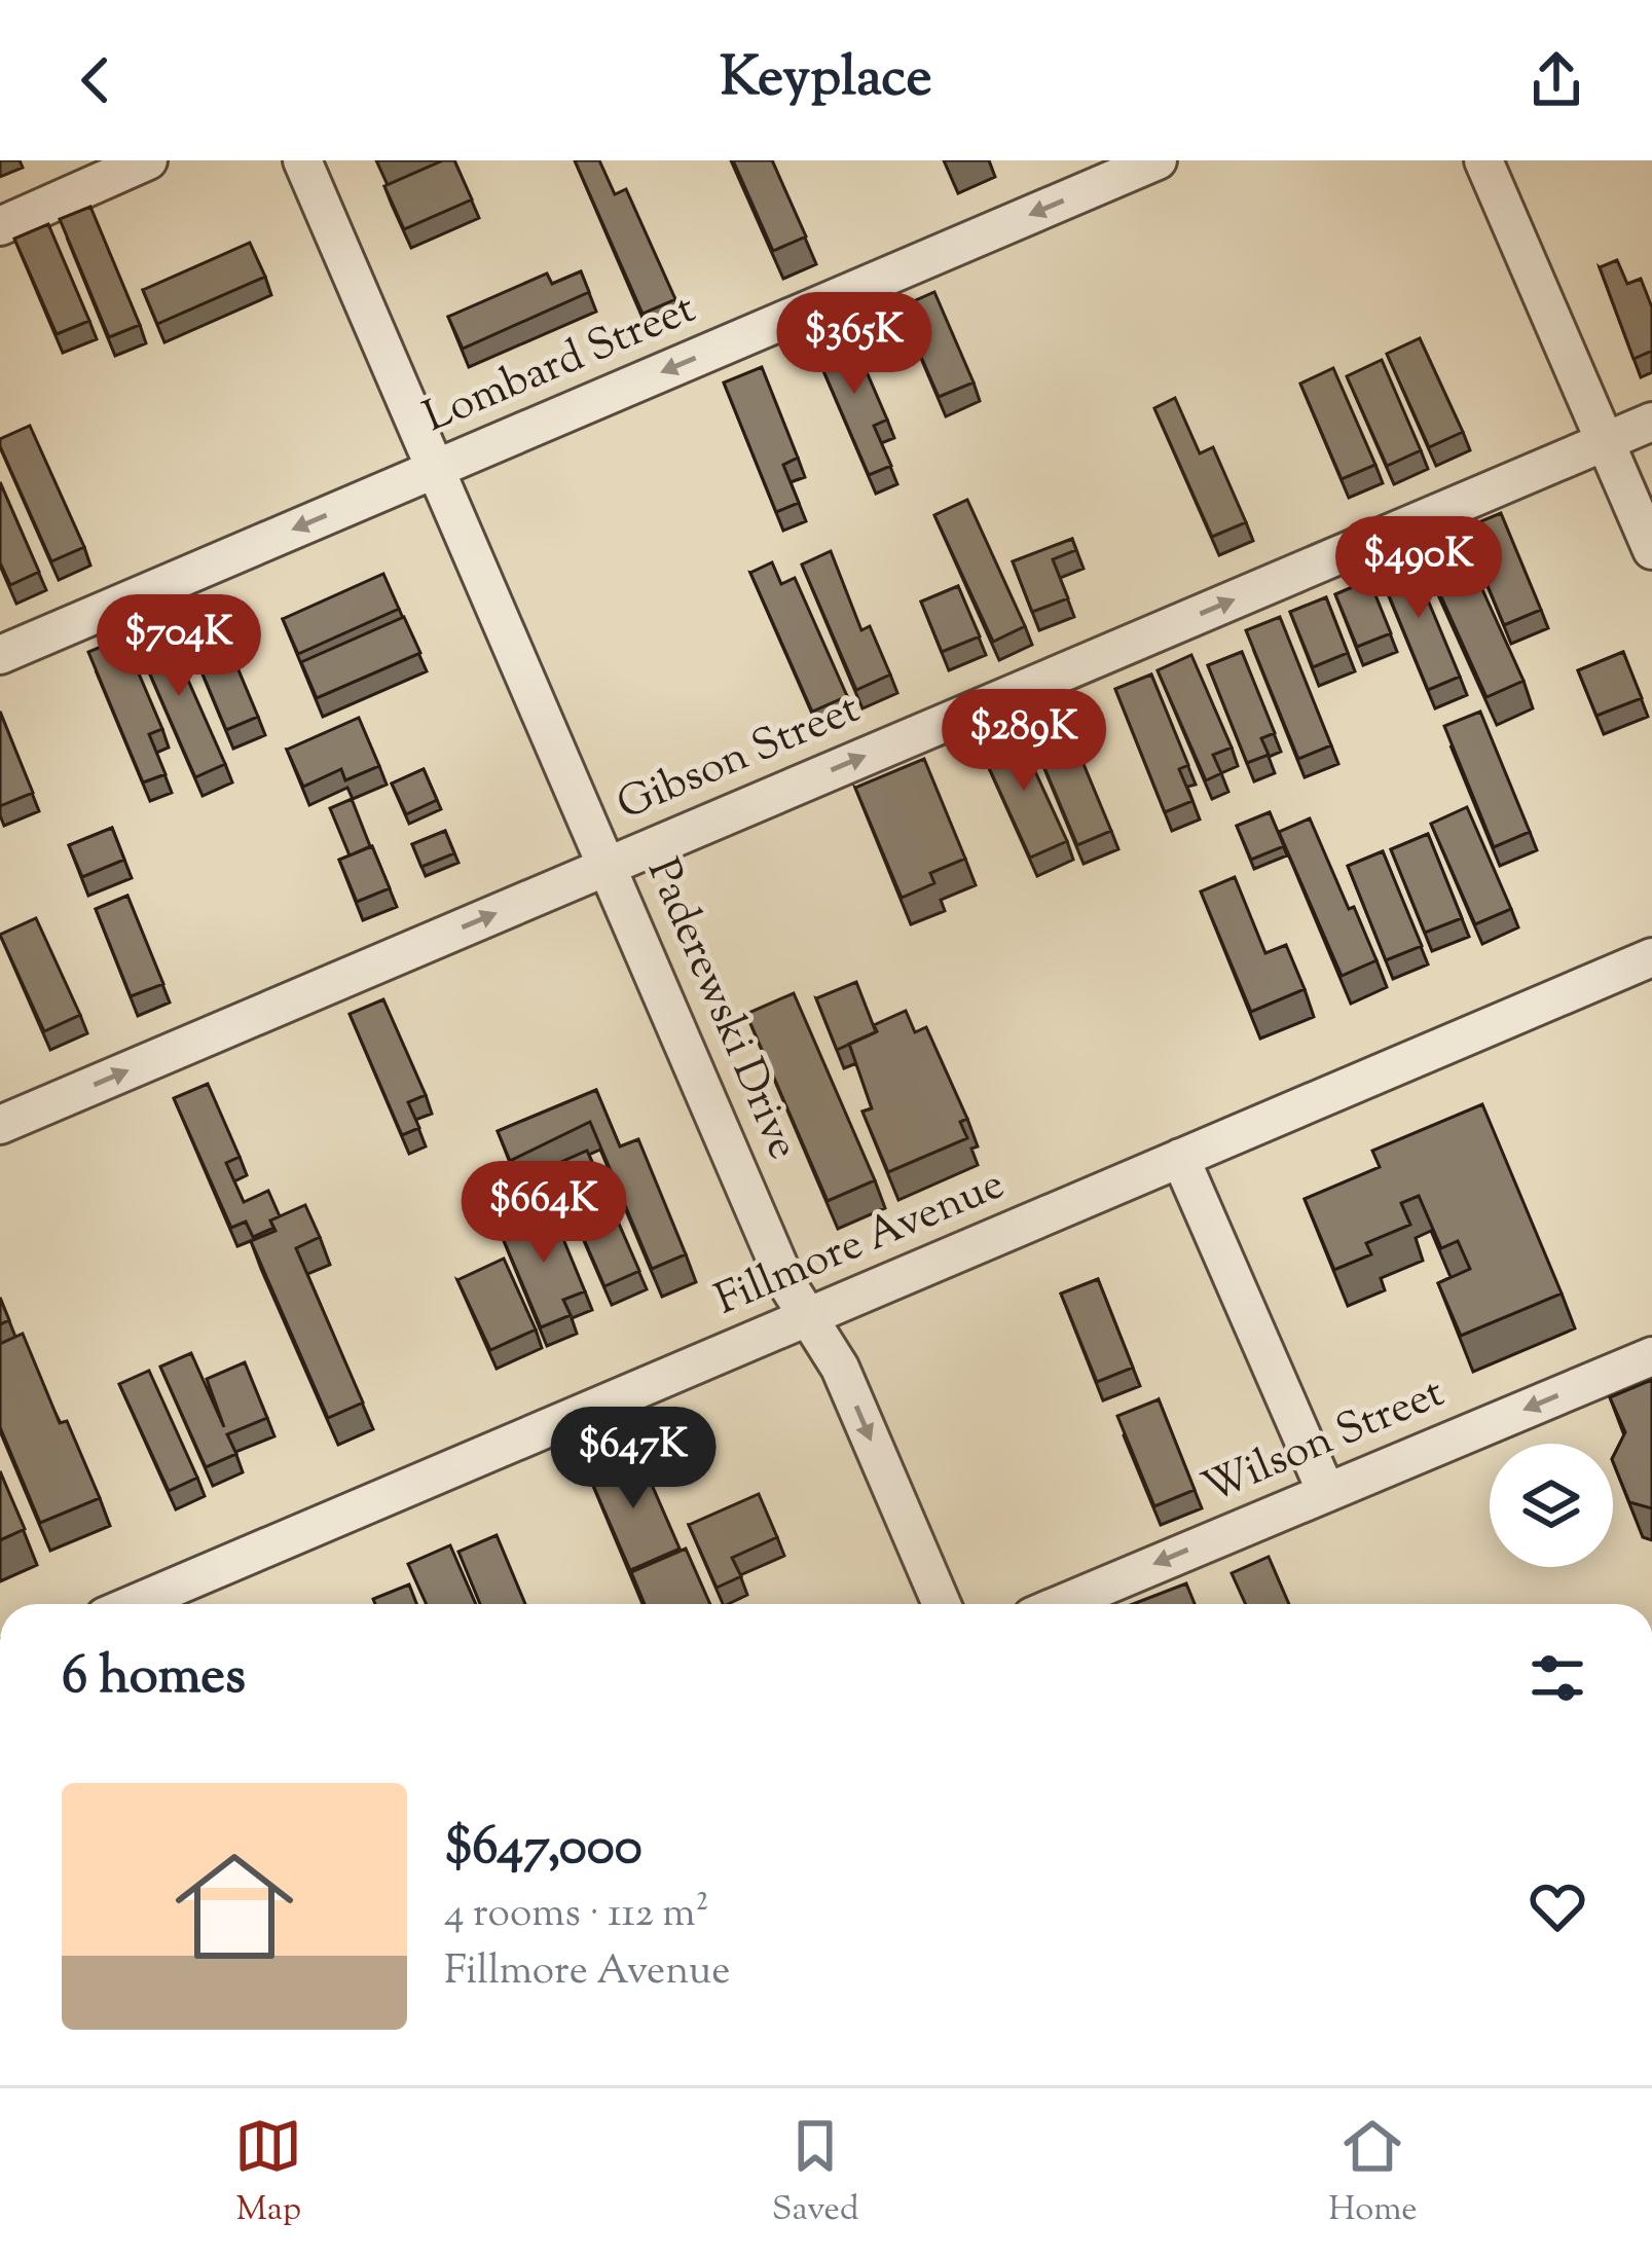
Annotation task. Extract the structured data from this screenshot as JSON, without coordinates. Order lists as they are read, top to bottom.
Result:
{
  "streets": {
    "street": [
      "Lombard Street",
      "Gibson Street",
      "Paderewski Drive",
      "Fillmore Avenue",
      "Wilson Street"
    ]
  },
  "crossings": [
    ["Lombard Street", "Paderewski Drive"],
    ["Gibson Street", "Paderewski Drive"],
    ["Paderewski Drive", "Fillmore Avenue"]
  ],
  "one_way": ["Lombard Street", "Gibson Street", "Wilson Street"],
  "page": {
    "header": "Keyplace",
    "price": [
      "$365K",
      "$490K",
      "$704K",
      "$289K",
      "$664K",
      "$647K"
    ],
    "heading": "6 homes",
    "list": [
      {
        "name": "$647,000",
        "note": "4 rooms · 112 m² · Fillmore Avenue"
      }
    ],
    "tabs": ["Map", "Saved", "Home"]
  }
}
